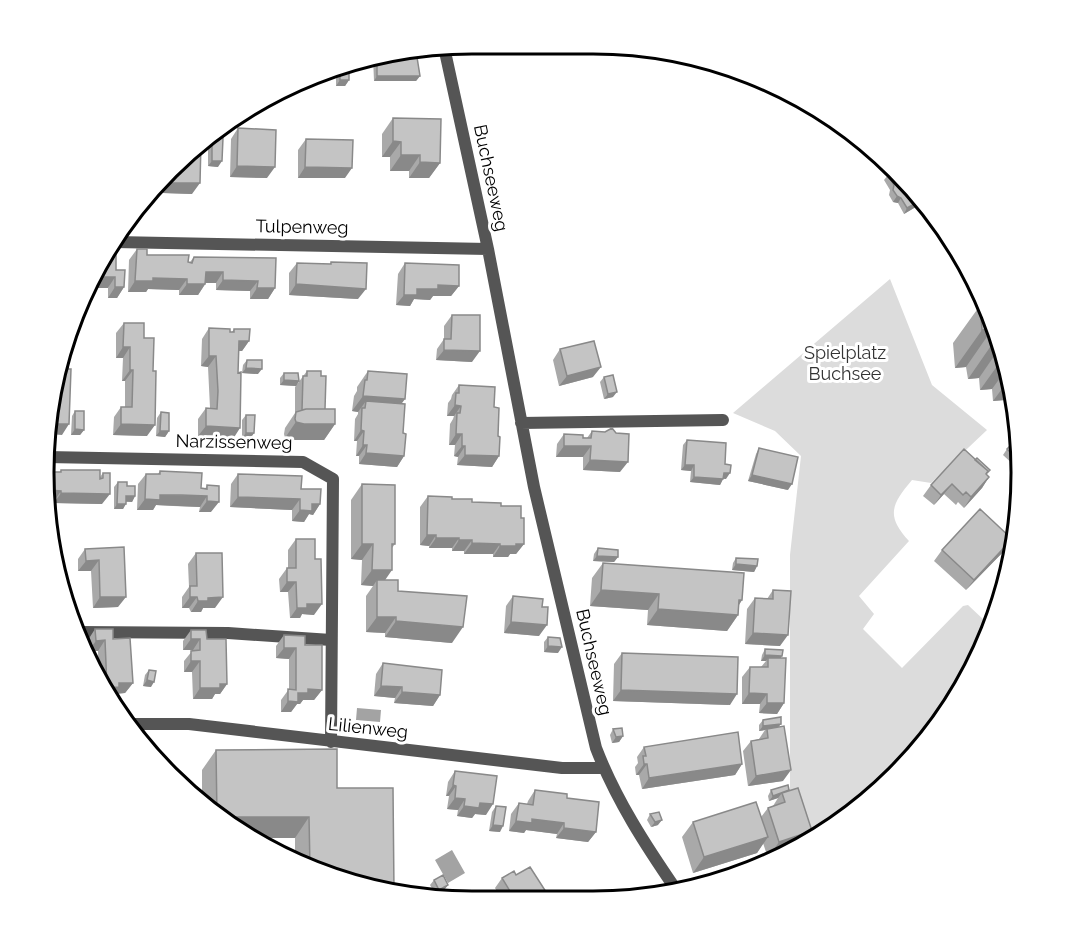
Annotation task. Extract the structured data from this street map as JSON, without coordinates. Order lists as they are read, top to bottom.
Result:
{
  "streets": {
    "street": [
      "Buchseeweg",
      "Tulpenweg",
      "Narzissenweg",
      "Lilienweg"
    ]
  },
  "crossings": [
    ["Buchseeweg", "Tulpenweg"],
    ["Buchseeweg", "Lilienweg"],
    ["Narzissenweg", "Lilienweg"]
  ],
  "parks": ["Spielplatz Buchsee"]
}
